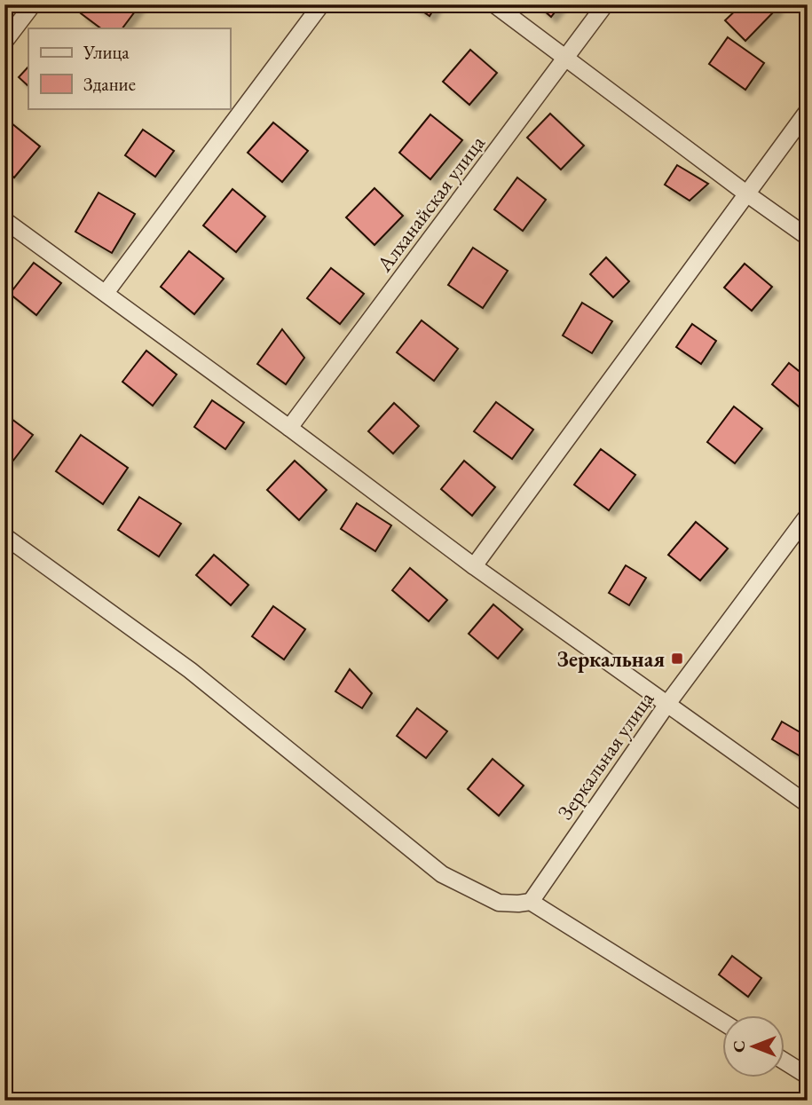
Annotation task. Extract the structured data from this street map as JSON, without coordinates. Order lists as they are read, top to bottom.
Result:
{
  "streets": {
    "street": ["Алханайская улица", "Зеркальная улица"]
  },
  "places": {
    "transit": ["Зеркальная"]
  },
  "legend": ["Улица", "Здание"],
  "north": "left"
}
